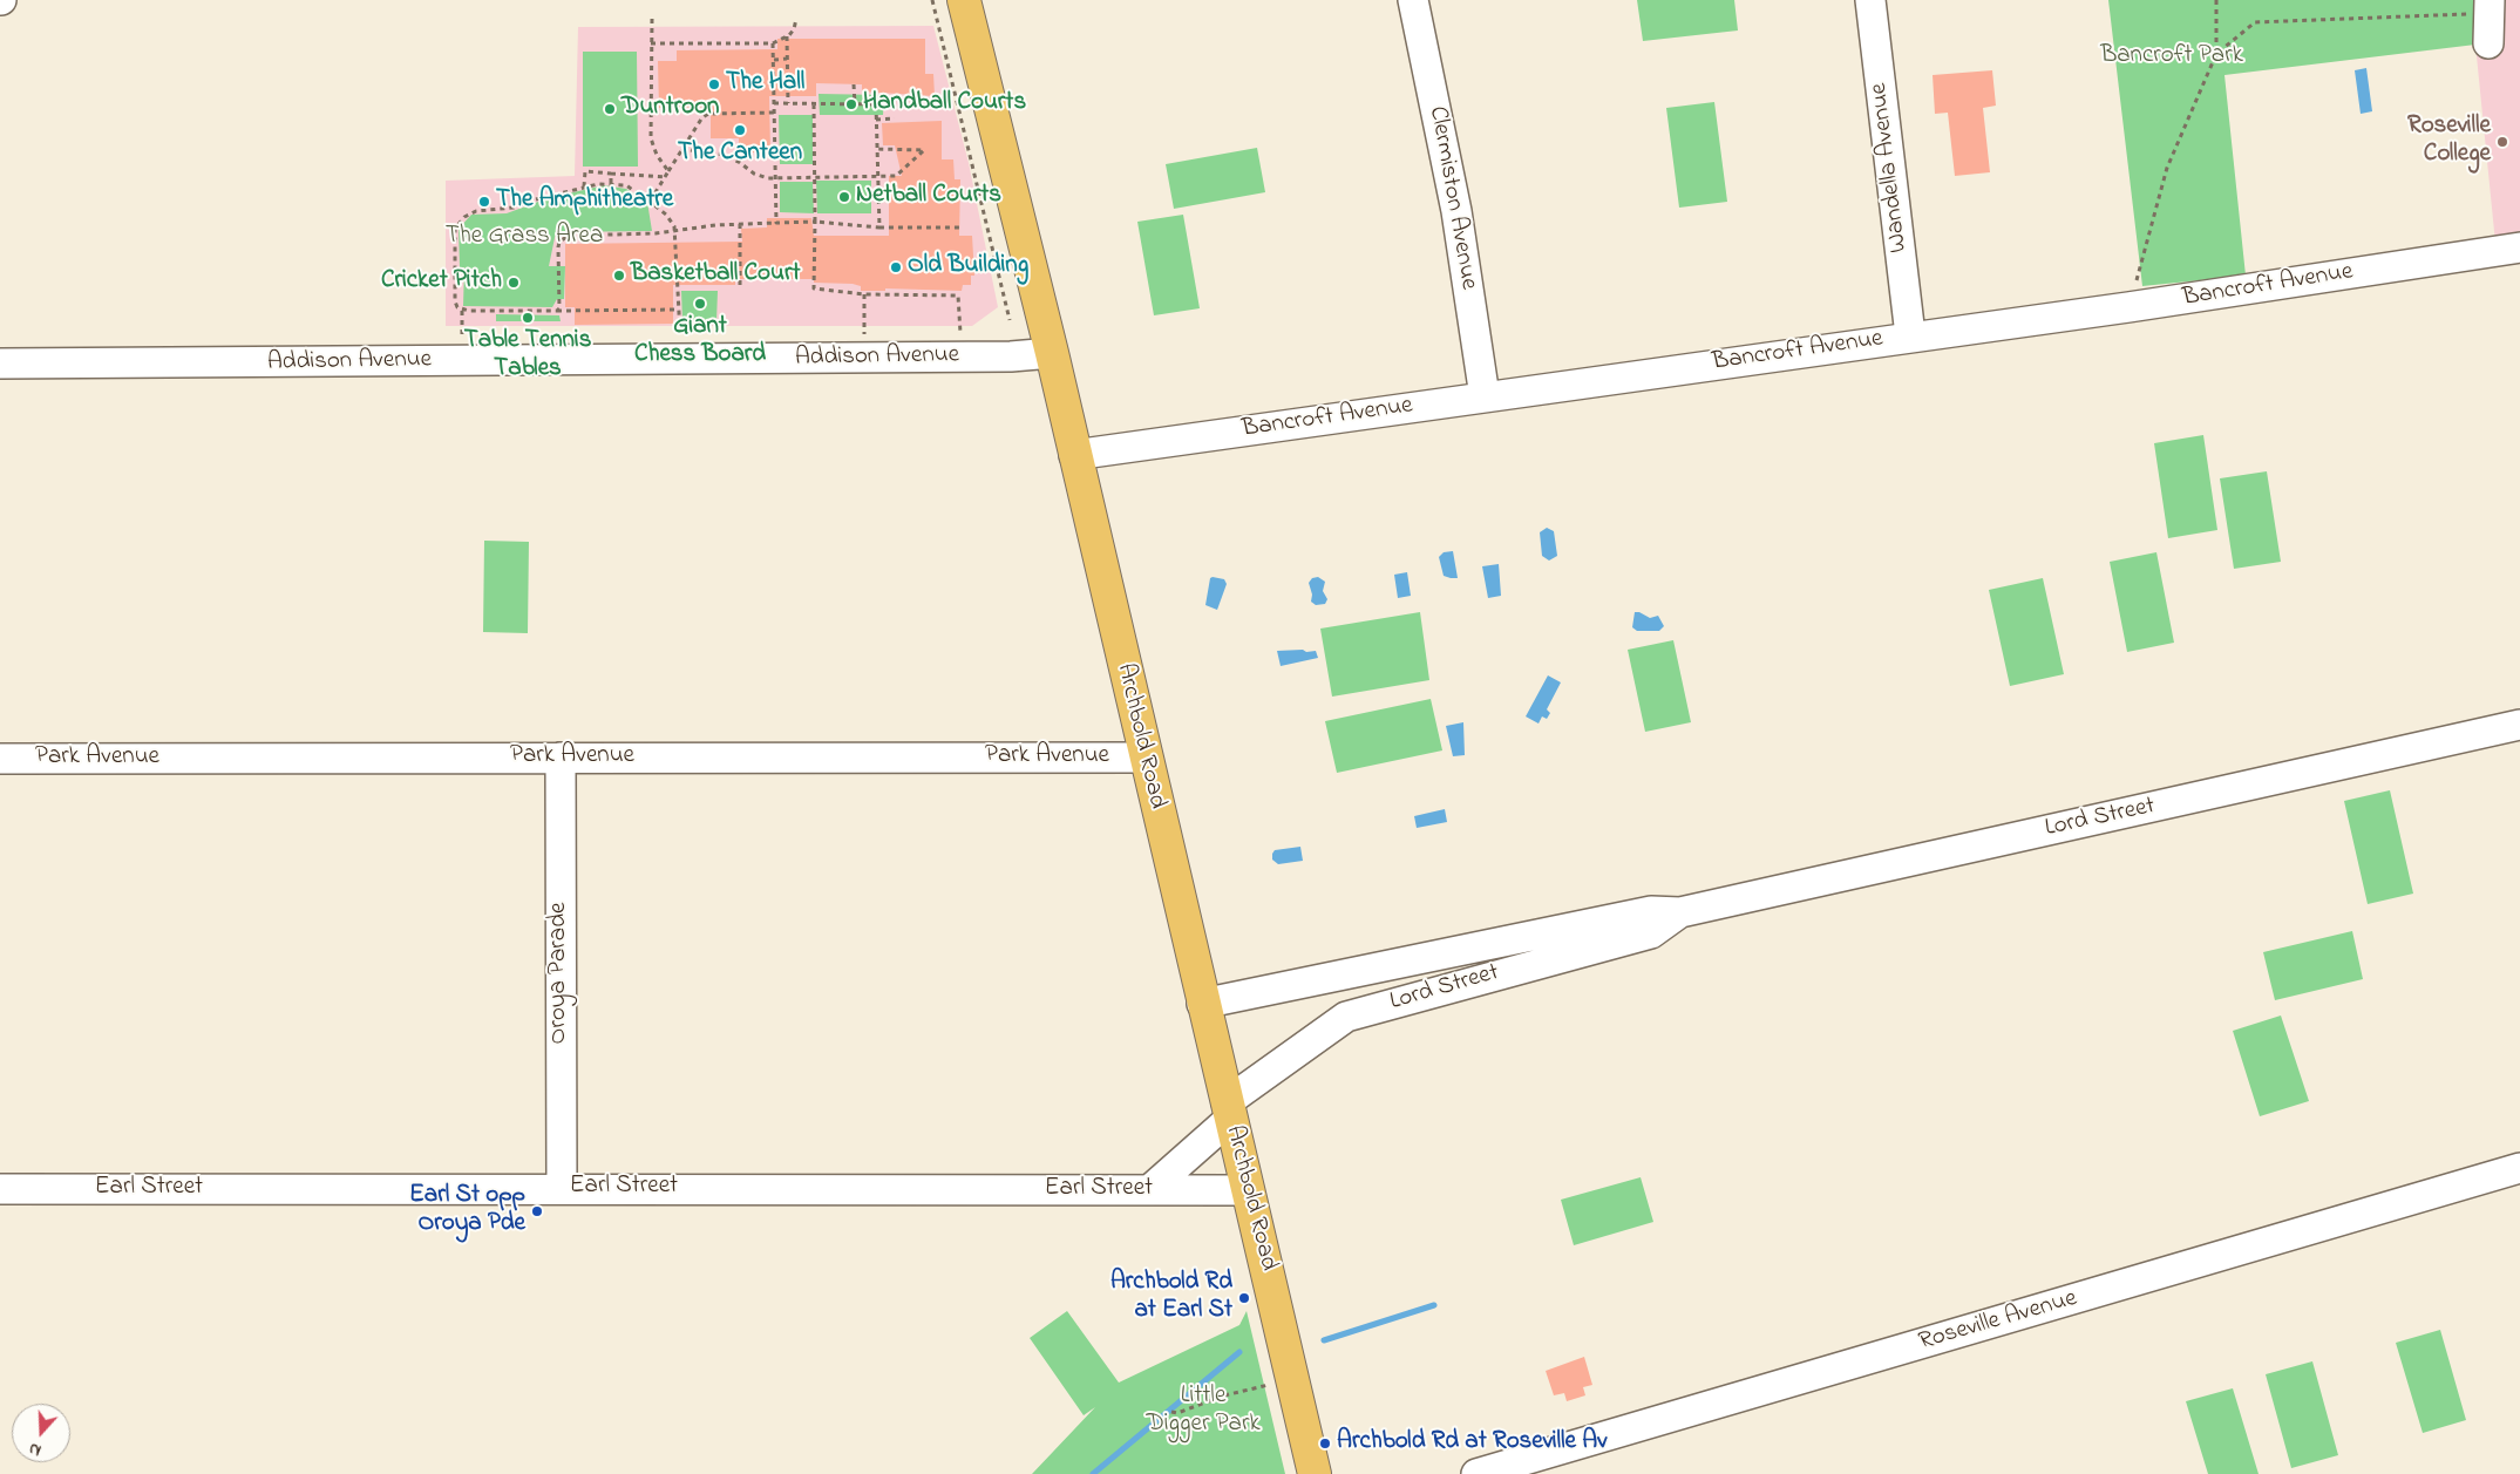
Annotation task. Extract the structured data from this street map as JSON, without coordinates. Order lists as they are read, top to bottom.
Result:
{
  "streets": {
    "main road": ["Archbold Road"],
    "street": [
      "Wandella Avenue",
      "Clermiston Avenue",
      "Bancroft Avenue",
      "Addison Avenue",
      "Park Avenue",
      "Lord Street",
      "Oroya Parade",
      "Earl Street",
      "Roseville Avenue"
    ]
  },
  "crossings": [
    ["Wandella Avenue", "Bancroft Avenue"],
    ["Clermiston Avenue", "Bancroft Avenue"],
    ["Bancroft Avenue", "Archbold Road"],
    ["Addison Avenue", "Archbold Road"],
    ["Archbold Road", "Park Avenue"],
    ["Archbold Road", "Lord Street"],
    ["Archbold Road", "Earl Street"],
    ["Park Avenue", "Oroya Parade"],
    ["Lord Street", "Earl Street"],
    ["Oroya Parade", "Earl Street"]
  ],
  "parks": ["Bancroft Park", "The Grass Area", "Little Digger Park"],
  "places": [
    "The Hall",
    "Handball Courts",
    "Duntroon",
    "The Canteen",
    "Roseville College",
    "Netball Courts",
    "The Amphitheatre",
    "Old Building",
    "Basketball Court",
    "Cricket Pitch",
    "Giant Chess Board",
    "Table Tennis Tables",
    "Earl St opp Oroya Pde",
    "Archbold Rd at Earl St",
    "Archbold Rd at Roseville Av"
  ],
  "north": "bottom"
}
